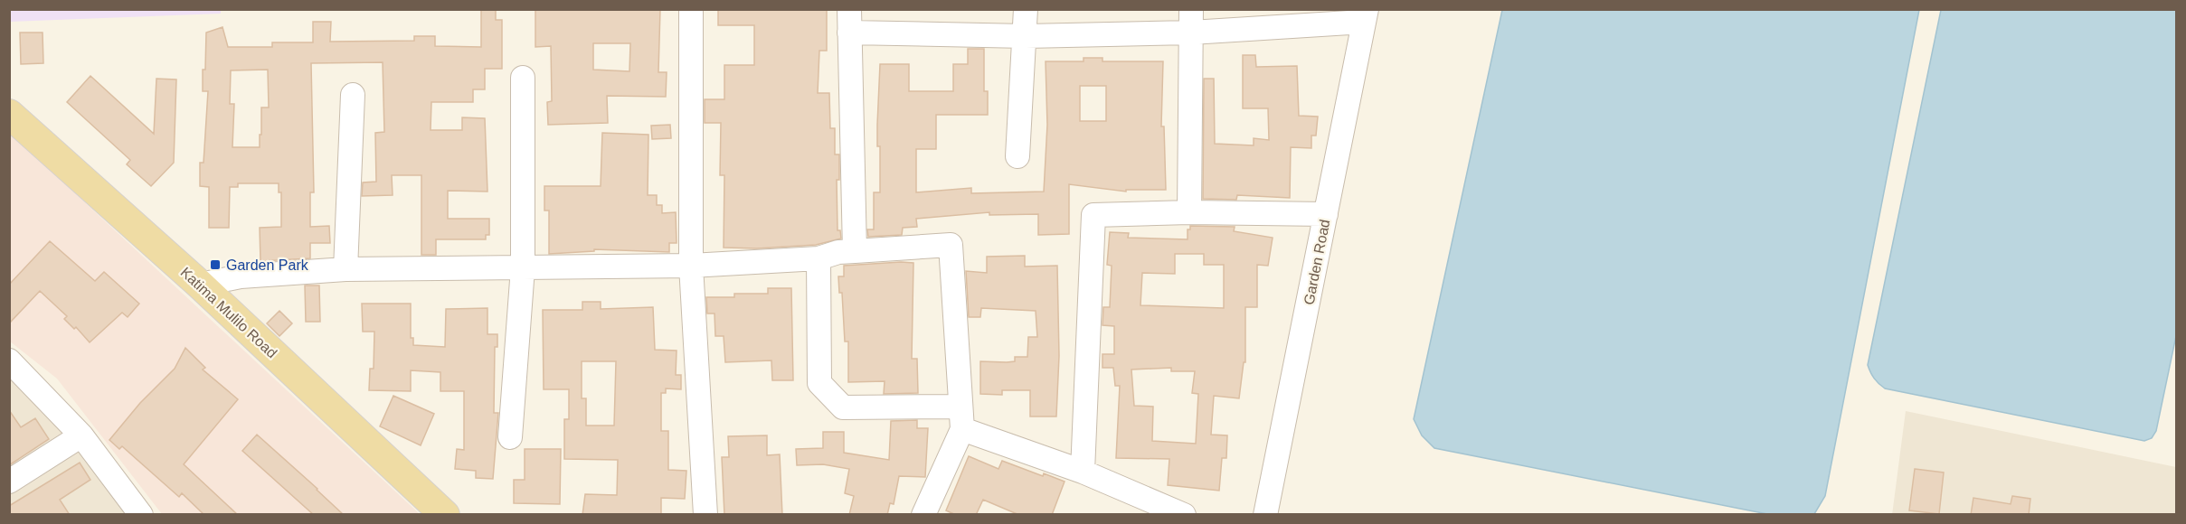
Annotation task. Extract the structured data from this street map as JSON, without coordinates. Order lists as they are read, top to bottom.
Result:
{
  "streets": {
    "main road": ["Katima Mulilo Road"],
    "street": ["Garden Road"]
  },
  "places": {
    "transit": ["Garden Park"]
  }
}
